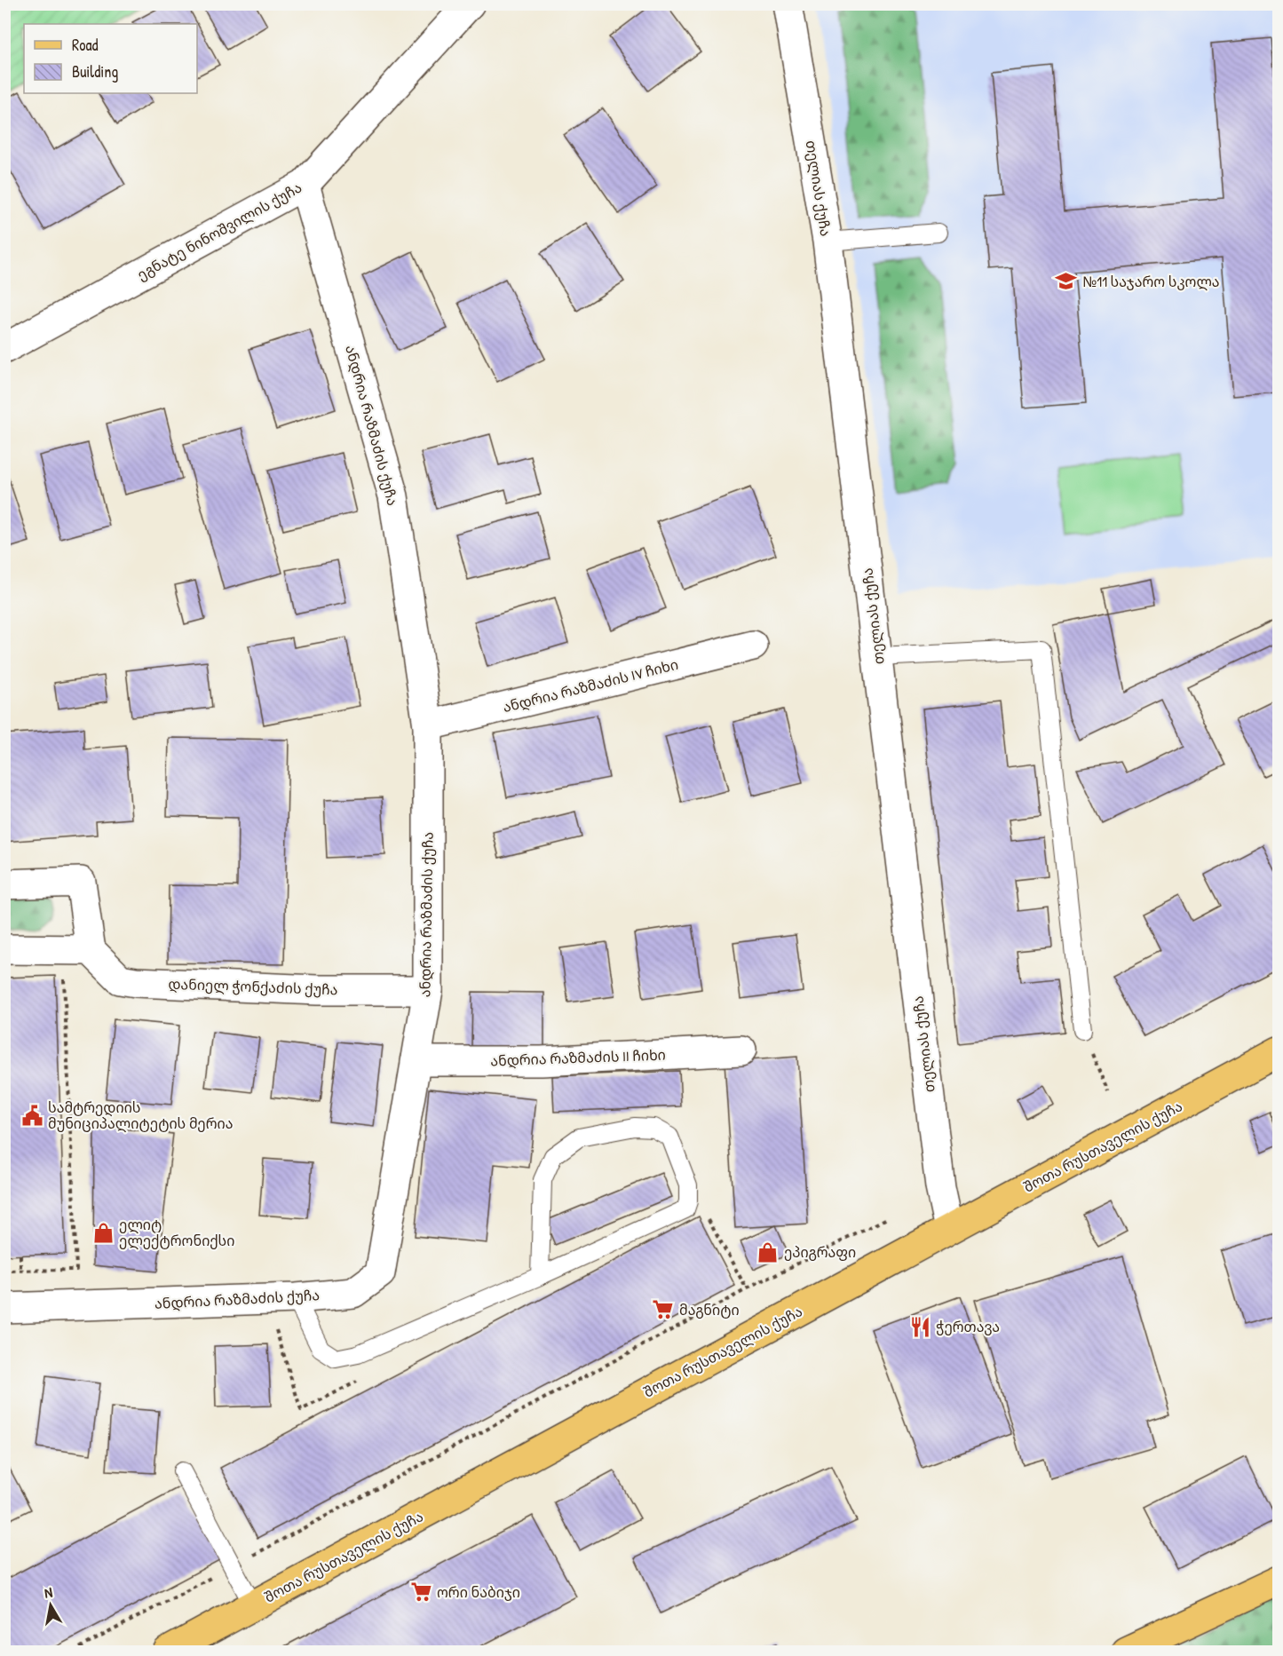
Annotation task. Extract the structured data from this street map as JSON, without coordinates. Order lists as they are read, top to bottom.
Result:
{
  "streets": {
    "main road": ["შოთა რუსთაველის ქუჩა"],
    "street": [
      "თელიას ქუჩა",
      "ეგნატე ნინოშვილის ქუჩა",
      "ანდრია რაზმაძის ქუჩა",
      "ანდრია რაზმაძის IV ჩიხი",
      "დანიელ ჭონქაძის ქუჩა",
      "ანდრია რაზმაძის II ჩიხი"
    ]
  },
  "crossings": [
    ["თელიას ქუჩა", "შოთა რუსთაველის ქუჩა"],
    ["ეგნატე ნინოშვილის ქუჩა", "ანდრია რაზმაძის ქუჩა"],
    ["ანდრია რაზმაძის ქუჩა", "ანდრია რაზმაძის IV ჩიხი"],
    ["ანდრია რაზმაძის ქუჩა", "დანიელ ჭონქაძის ქუჩა"],
    ["ანდრია რაზმაძის ქუჩა", "ანდრია რაზმაძის II ჩიხი"]
  ],
  "places": {
    "school or university": ["№11 საჯარო სკოლა"],
    "public building": ["სამტრედიის მუნიციპალიტეტის მერია"],
    "shop": ["ელიტ ელექტრონიქსი", "ეპიგრაფი"],
    "supermarket": ["მაგნიტი", "ორი ნაბიჯი"],
    "restaurant": ["ჭერთავა"]
  },
  "legend": ["Road", "Building"],
  "north": "top"
}
